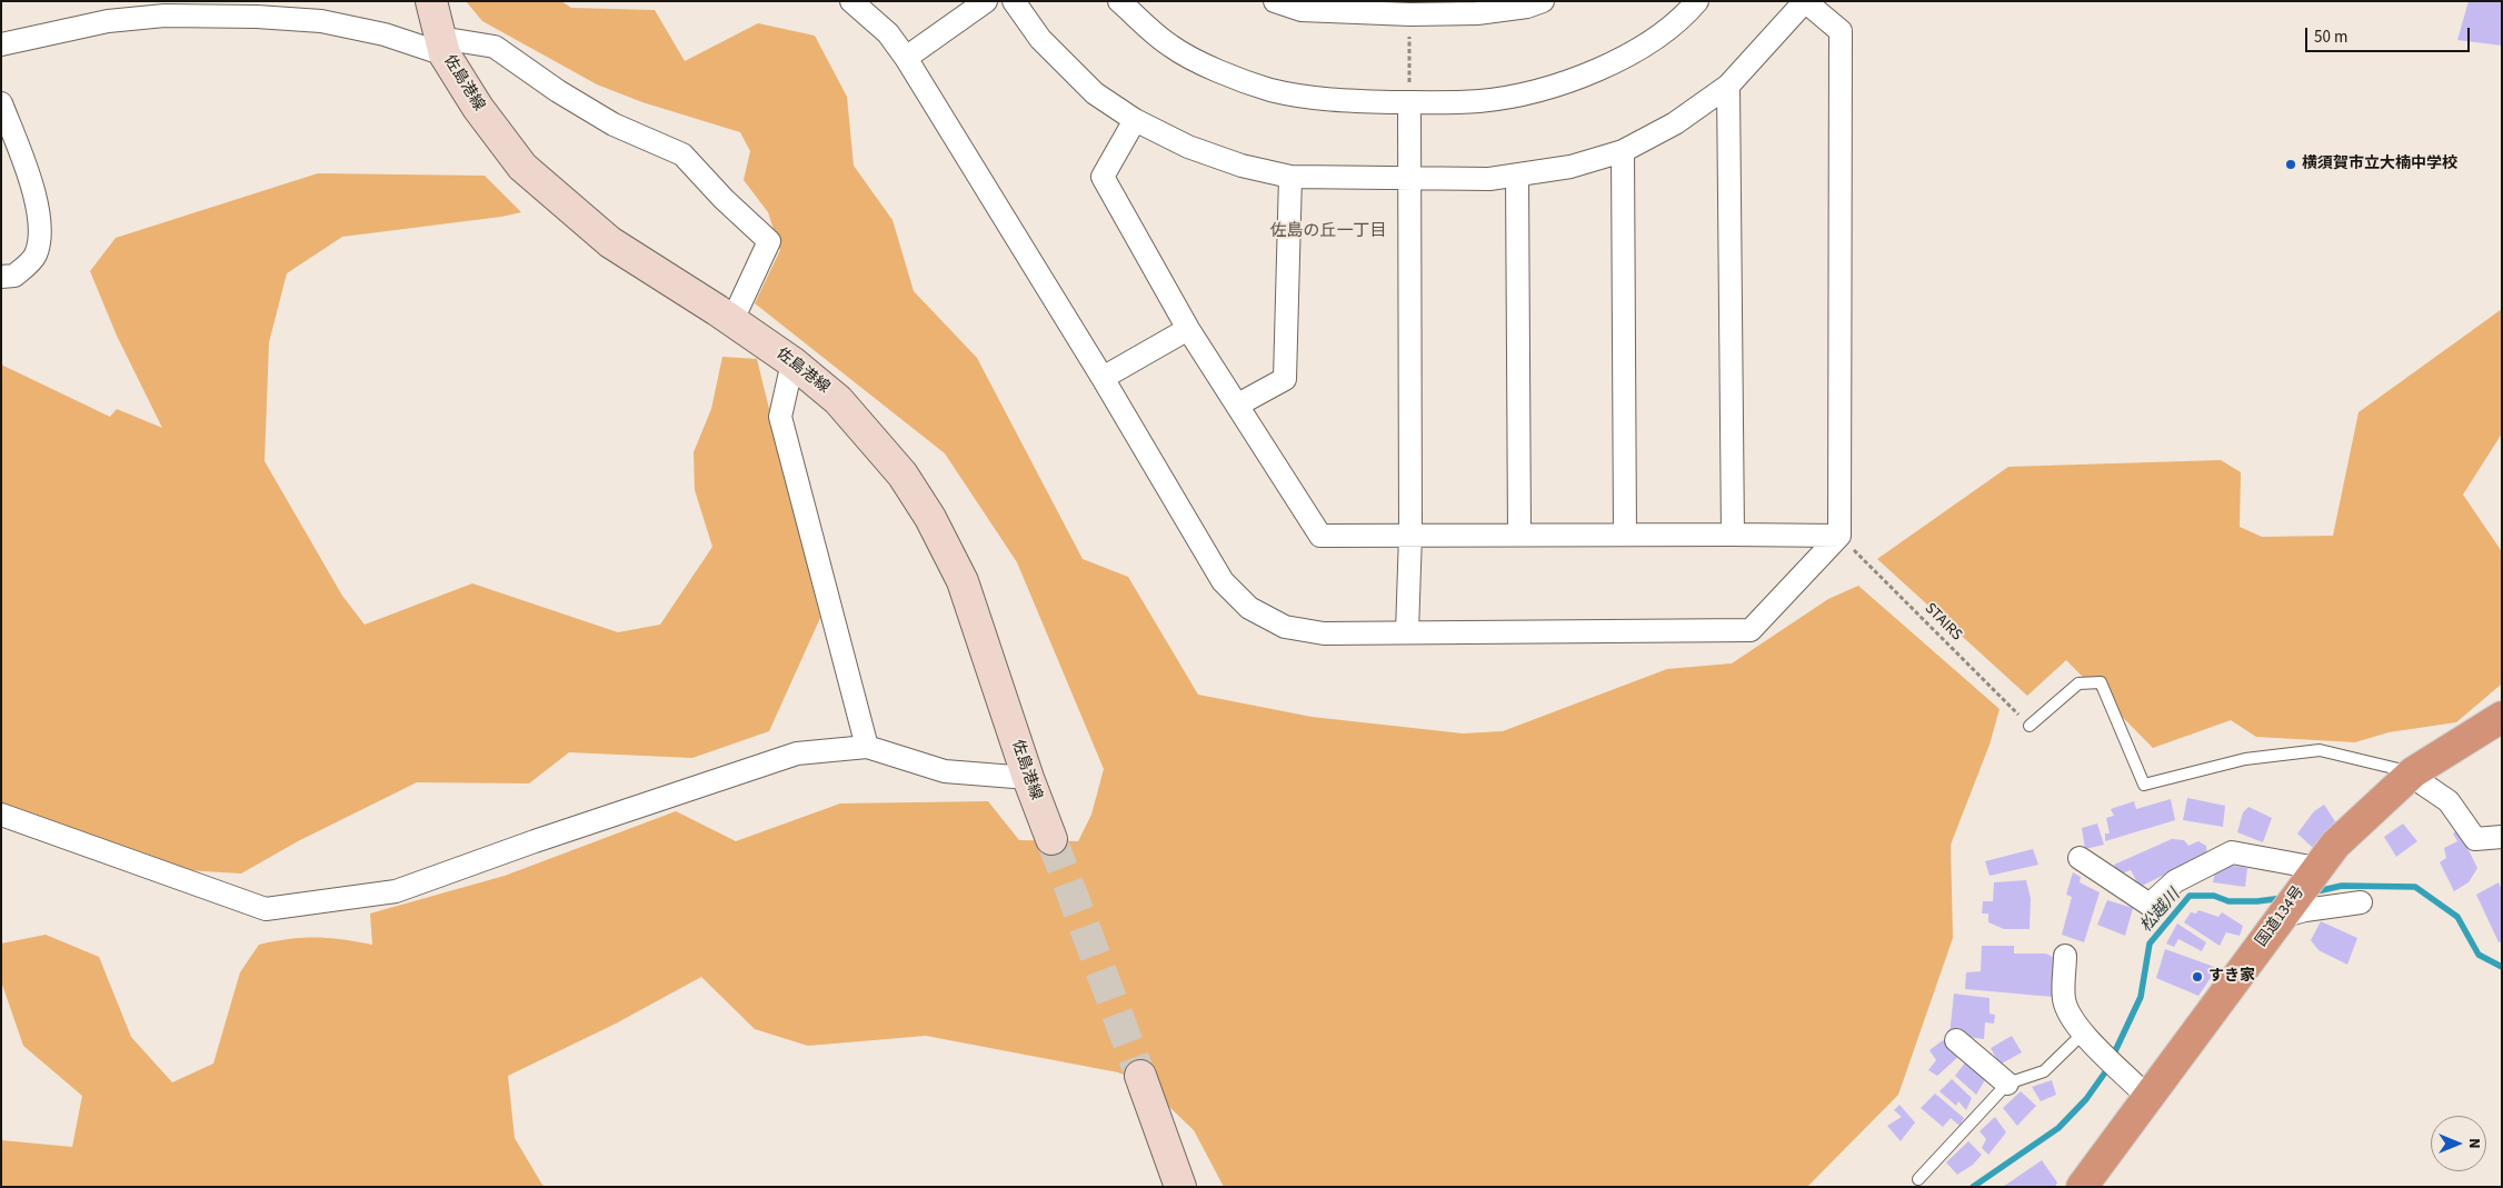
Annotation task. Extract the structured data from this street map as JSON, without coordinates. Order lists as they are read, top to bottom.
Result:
{
  "streets": {
    "highway": ["国道134号"],
    "main road": ["佐島港線"],
    "path": ["STAIRS"]
  },
  "districts": ["佐島の丘一丁目"],
  "water": ["松越川"],
  "places": ["横須賀市立大楠中学校", "すき家"],
  "scale_bar": "50 m",
  "north": "right"
}
